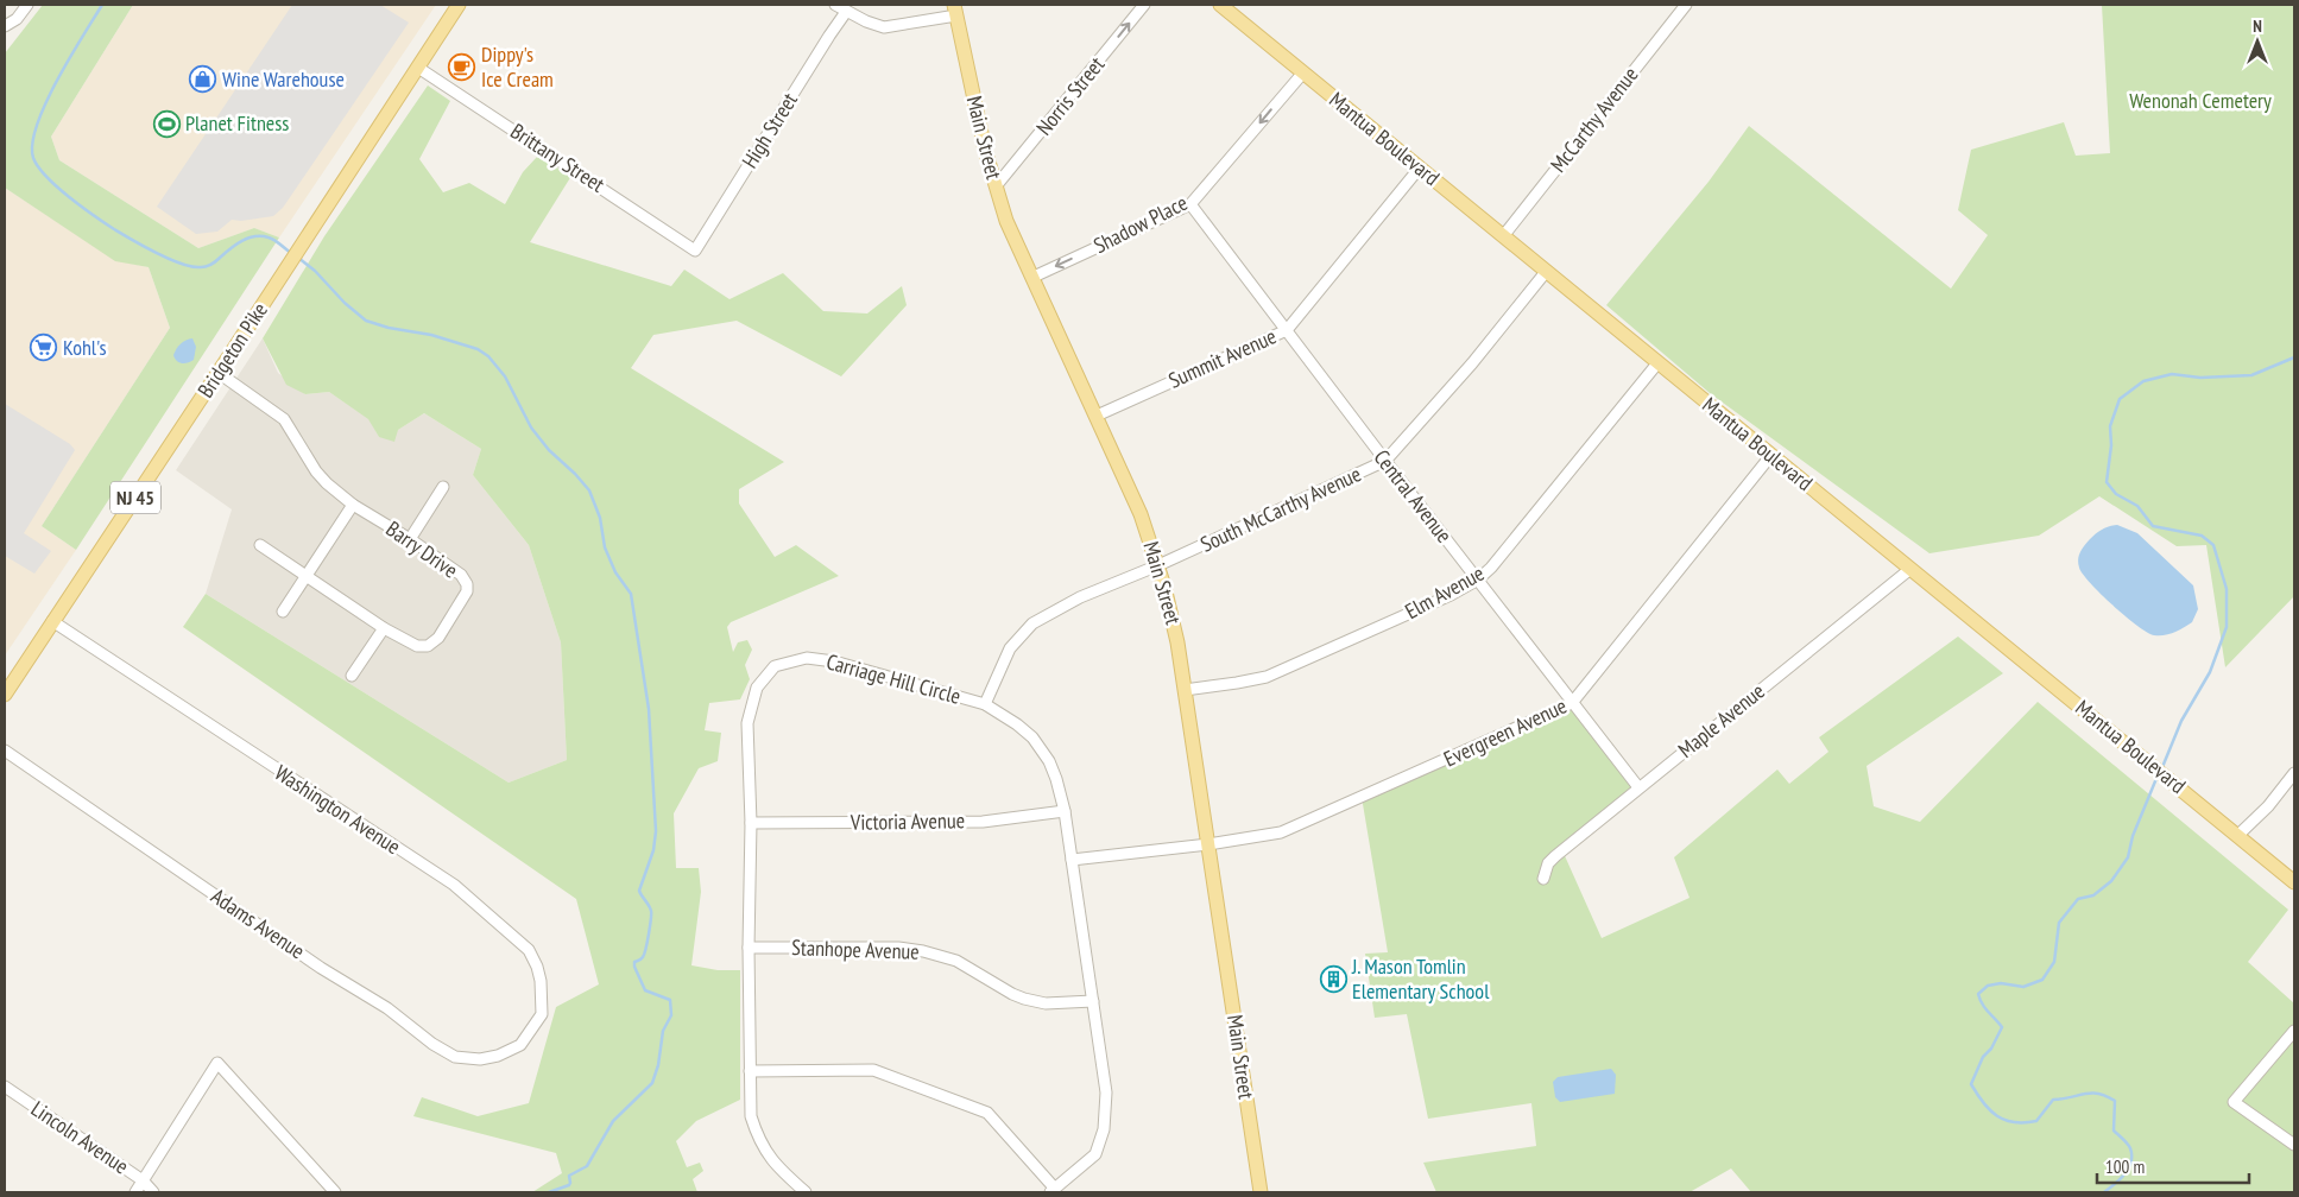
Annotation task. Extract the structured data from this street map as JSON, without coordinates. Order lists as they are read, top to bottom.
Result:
{
  "streets": {
    "main road": [
      "Main Street",
      "Mantua Boulevard",
      "Bridgeton Pike",
      "NJ 45"
    ],
    "street": [
      "Norris Street",
      "McCarthy Avenue",
      "High Street",
      "Brittany Street",
      "Shadow Place",
      "Summit Avenue",
      "Central Avenue",
      "South McCarthy Avenue",
      "Barry Drive",
      "Elm Avenue",
      "Carriage Hill Circle",
      "Maple Avenue",
      "Evergreen Avenue",
      "Washington Avenue",
      "Victoria Avenue",
      "Adams Avenue",
      "Stanhope Avenue",
      "Lincoln Avenue"
    ]
  },
  "crossings": [
    ["Norris Street", "Main Street"],
    ["McCarthy Avenue", "Mantua Boulevard"],
    ["High Street", "Brittany Street"],
    ["Main Street", "Shadow Place"],
    ["Main Street", "Summit Avenue"],
    ["Main Street", "South McCarthy Avenue"],
    ["Main Street", "Elm Avenue"],
    ["Main Street", "Evergreen Avenue"],
    ["Mantua Boulevard", "Shadow Place"],
    ["Mantua Boulevard", "Summit Avenue"],
    ["Mantua Boulevard", "South McCarthy Avenue"],
    ["Mantua Boulevard", "Elm Avenue"],
    ["Mantua Boulevard", "Maple Avenue"],
    ["Mantua Boulevard", "Evergreen Avenue"],
    ["Brittany Street", "Bridgeton Pike"],
    ["Shadow Place", "Central Avenue"],
    ["Bridgeton Pike", "Barry Drive"],
    ["Bridgeton Pike", "Washington Avenue"],
    ["Summit Avenue", "Central Avenue"],
    ["Central Avenue", "South McCarthy Avenue"],
    ["Central Avenue", "Elm Avenue"],
    ["Central Avenue", "Maple Avenue"],
    ["Central Avenue", "Evergreen Avenue"],
    ["South McCarthy Avenue", "Carriage Hill Circle"],
    ["Carriage Hill Circle", "Evergreen Avenue"],
    ["Carriage Hill Circle", "Victoria Avenue"],
    ["Carriage Hill Circle", "Stanhope Avenue"],
    ["Washington Avenue", "Adams Avenue"]
  ],
  "one_way": ["Norris Street", "Shadow Place"],
  "parks": ["Wenonah Cemetery"],
  "places": {
    "cafe": ["Dippy's Ice Cream"],
    "shop": ["Wine Warehouse"],
    "sports": ["Planet Fitness"],
    "supermarket": ["Kohl's"],
    "building": ["J. Mason Tomlin Elementary School"]
  },
  "scale_bar": "100 m",
  "north": "top"
}
